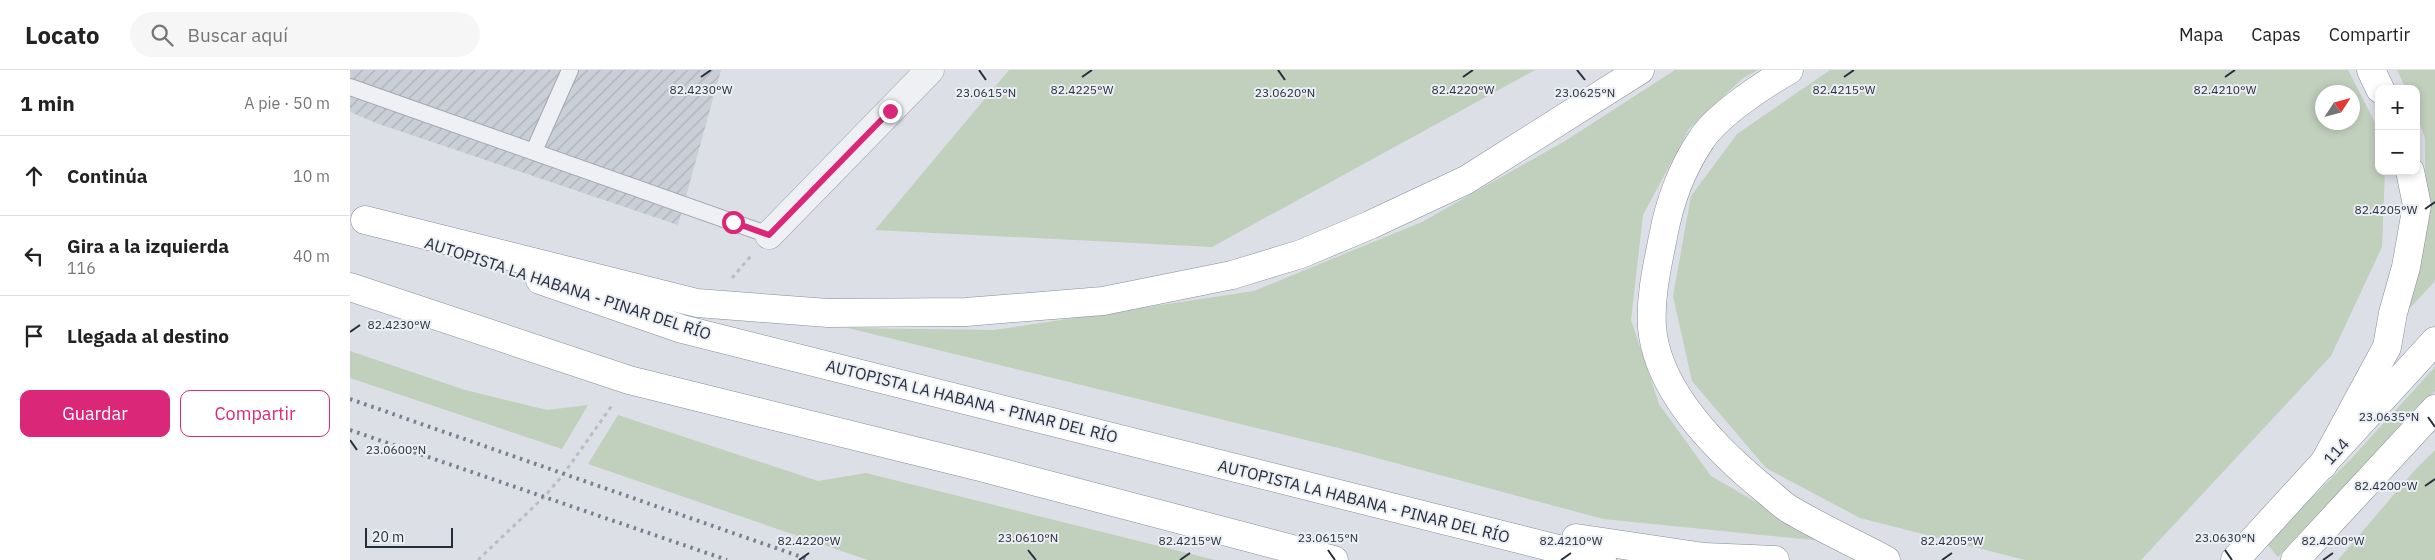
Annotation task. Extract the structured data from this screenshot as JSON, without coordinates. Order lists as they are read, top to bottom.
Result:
{
  "streets": {
    "highway": ["AUTOPISTA LA HABANA - PINAR DEL RÍO", "114"]
  },
  "scale_bar": "20 m",
  "north": "top right",
  "page": {
    "header": "Locato",
    "search": "Buscar aquí",
    "nav": ["Mapa", "Capas", "Compartir"],
    "heading": ["1 min", "A pie · 50 m"],
    "map_buttons": ["+", "−"],
    "list": [
      ["Continúa", "10 m"],
      ["Gira a la izquierda", "116", "40 m"],
      "Llegada al destino"
    ],
    "buttons": ["Guardar", "Compartir"],
    "scale": "20 m"
  },
  "coordinates": [
    "82.4230°W",
    "82.4225°W",
    "82.4220°W",
    "82.4215°W",
    "82.4210°W",
    "23.0615°N",
    "23.0620°N",
    "23.0625°N",
    "82.4205°W",
    "23.0635°N",
    "23.0600°N",
    "82.4200°W",
    "23.0610°N",
    "23.0630°N"
  ]
}
